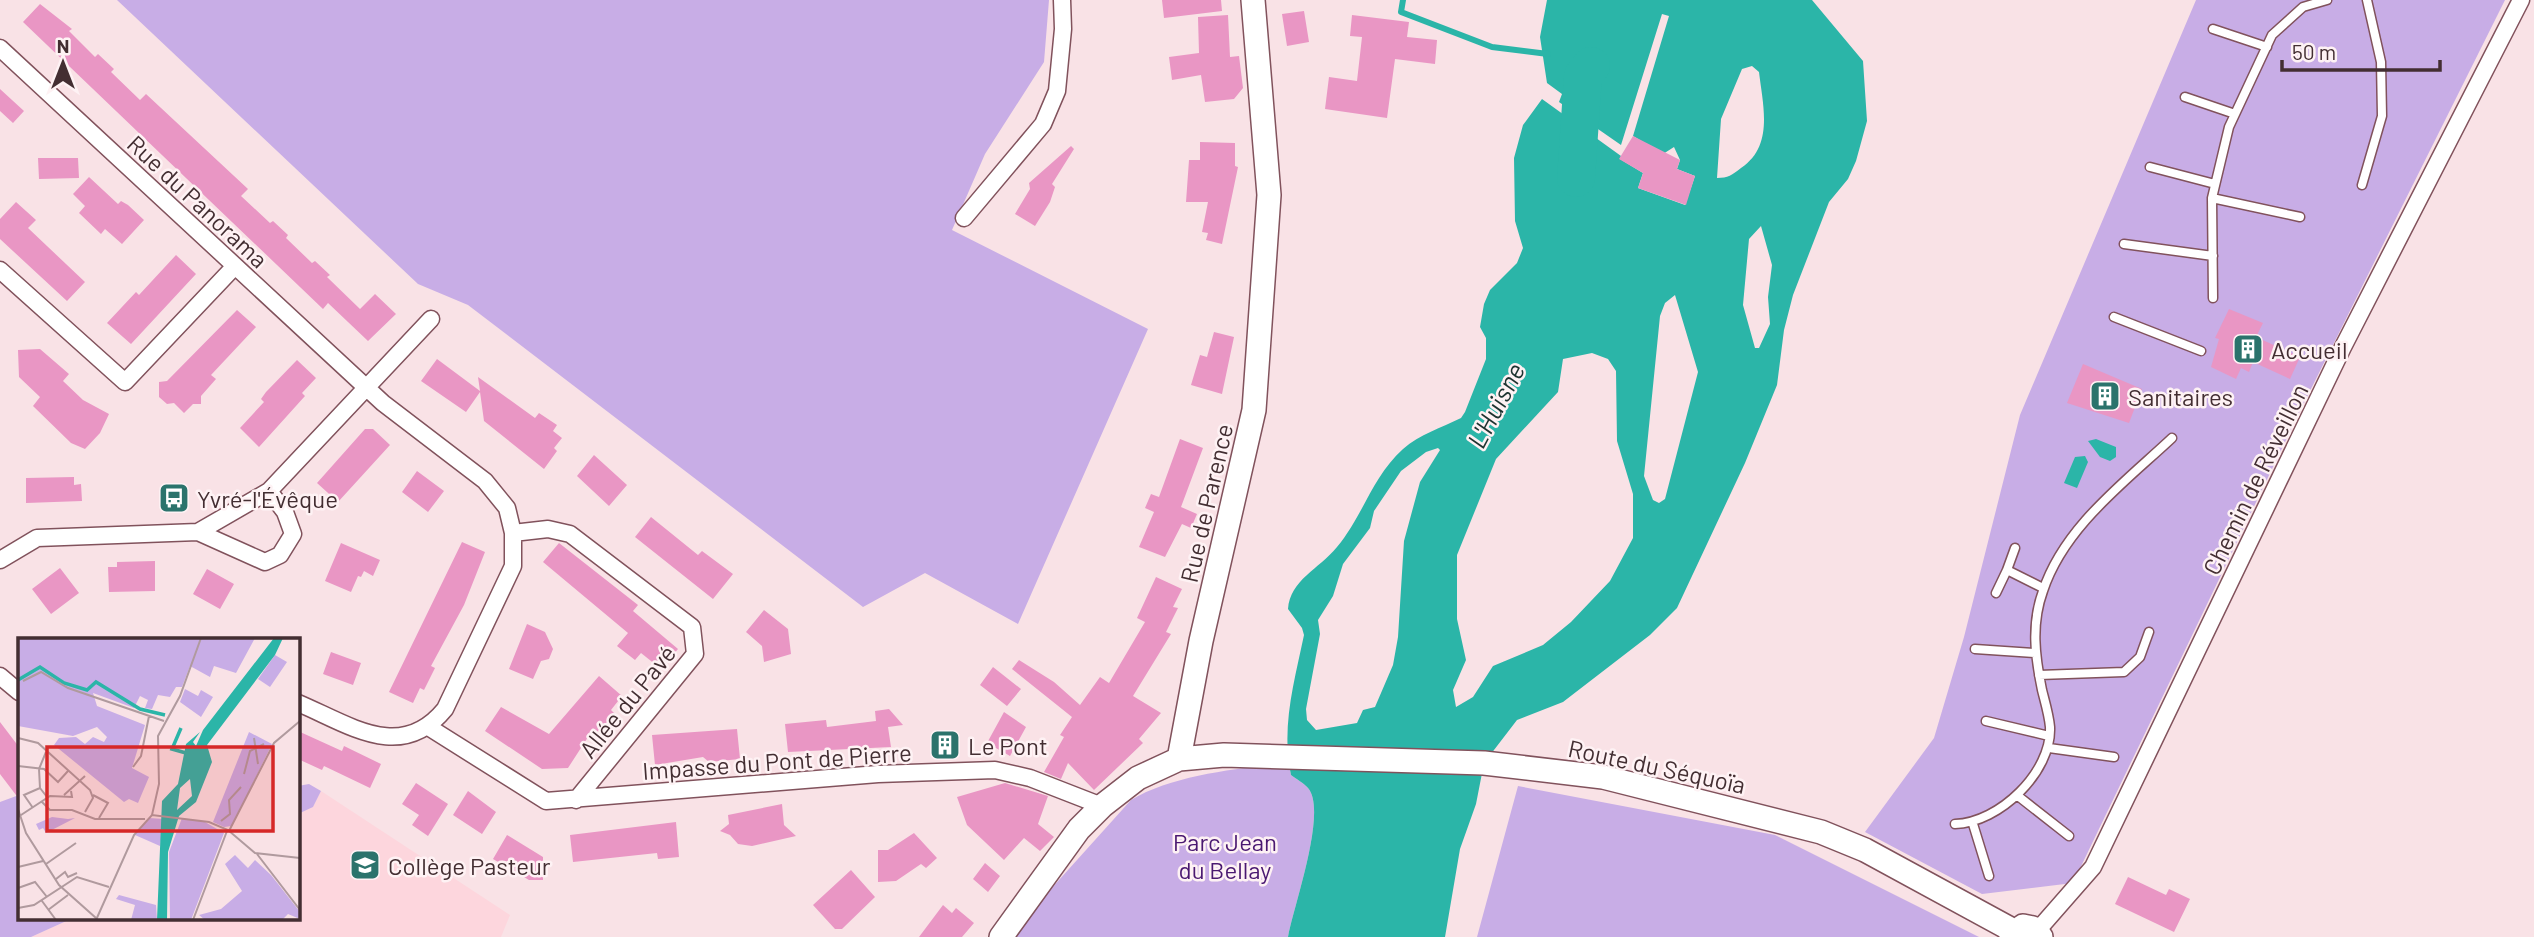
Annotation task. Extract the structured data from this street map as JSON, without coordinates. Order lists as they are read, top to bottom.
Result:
{
  "streets": {
    "street": [
      "Rue du Panorama",
      "Chemin de Réveillon",
      "Rue de Parence",
      "Allée du Pavé",
      "Impasse du Pont de Pierre",
      "Route du Séquoïa"
    ]
  },
  "crossings": [
    ["Rue du Panorama", "Allée du Pavé"],
    ["Chemin de Réveillon", "Route du Séquoïa"],
    ["Rue de Parence", "Route du Séquoïa"],
    ["Allée du Pavé", "Impasse du Pont de Pierre"]
  ],
  "water": ["L'Huisne"],
  "parks": ["Parc Jean du Bellay"],
  "places": {
    "building": ["Accueil", "Sanitaires", "Le Pont"],
    "bus stop": ["Yvré-l'Évêque"],
    "school or university": ["Collège Pasteur"]
  },
  "scale_bar": "50 m",
  "north": "top"
}
